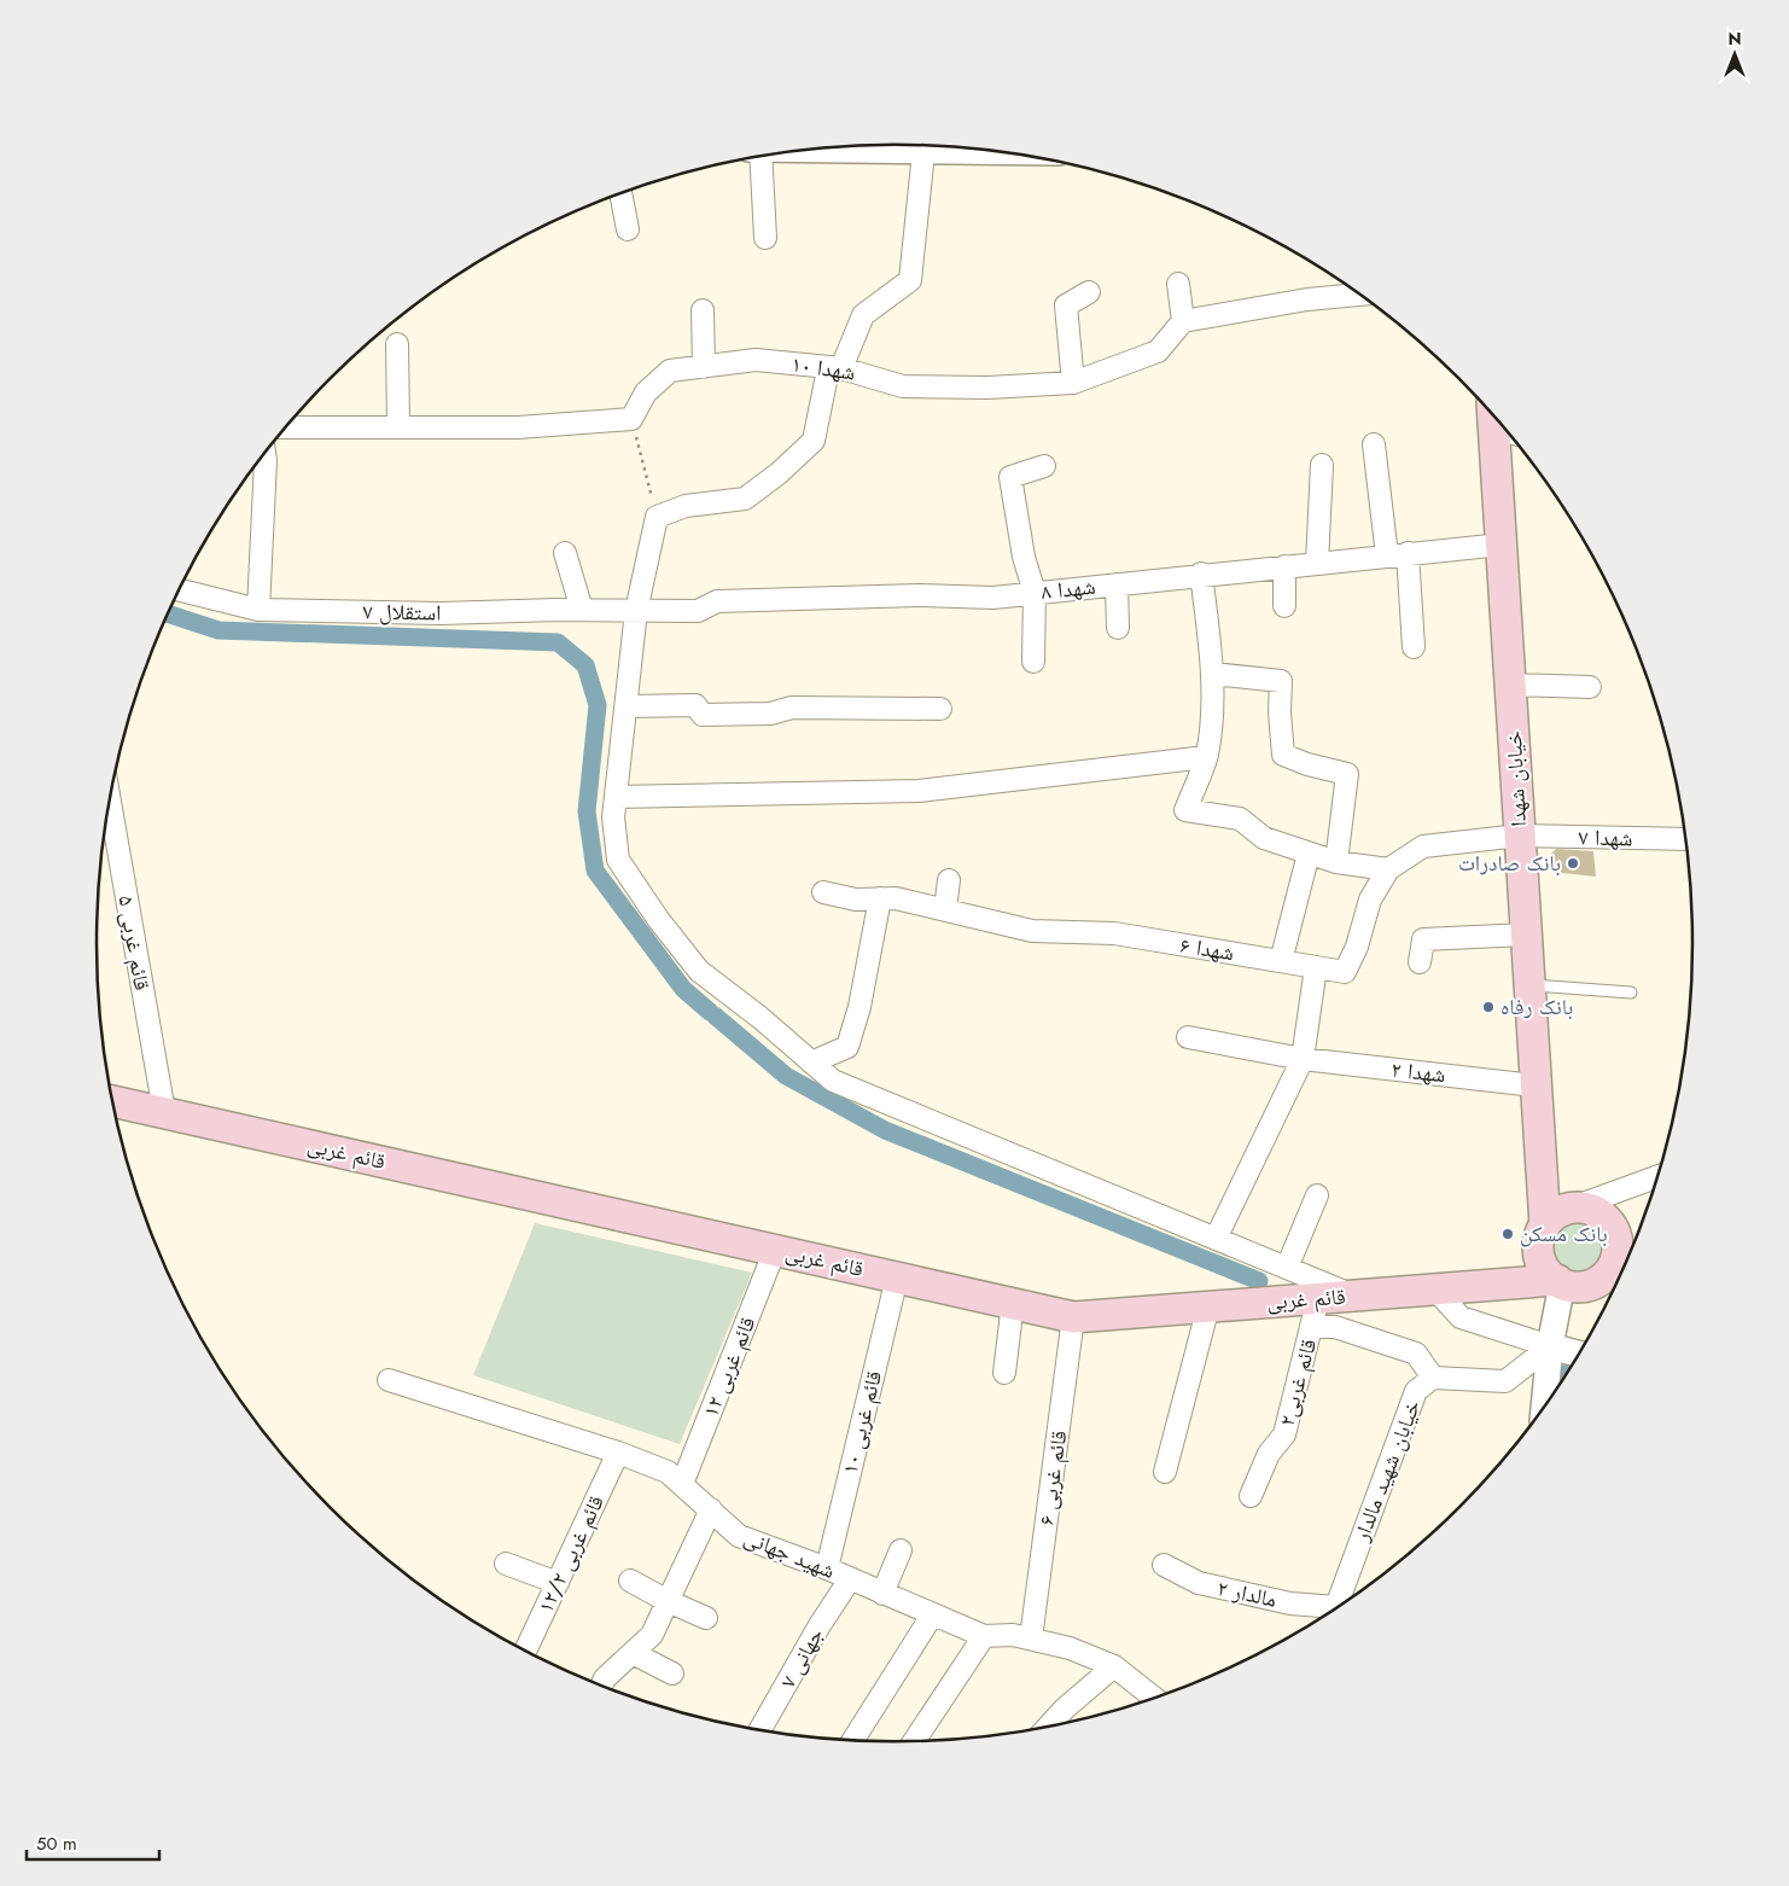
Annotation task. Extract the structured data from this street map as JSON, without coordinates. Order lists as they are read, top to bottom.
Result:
{
  "streets": {
    "main road": ["خیابان شهدا", "قائم غربی"],
    "street": [
      "شهدا ۱۰",
      "شهدا ۸",
      "استقلال ۷",
      "شهدا ۷",
      "قائم غربی ۵",
      "شهدا ۶",
      "شهدا ۲",
      "قائم غربی ۱۲",
      "۲قائم غربی",
      "قائم غربی ۱۰",
      "خیابان شهید مالدار",
      "قائم غربی ۶",
      "قائم غربی ۱۲/۲",
      "شهید جهانی",
      "مالدار ۲",
      "جهانی ۷"
    ]
  },
  "crossings": [
    ["شهدا ۸", "استقلال ۷"],
    ["شهدا ۸", "خیابان شهدا"],
    ["خیابان شهدا", "شهدا ۷"],
    ["خیابان شهدا", "شهدا ۶"],
    ["خیابان شهدا", "شهدا ۲"],
    ["خیابان شهدا", "قائم غربی"],
    ["شهدا ۷", "شهدا ۶"],
    ["قائم غربی ۵", "قائم غربی"],
    ["قائم غربی", "قائم غربی ۱۲"],
    ["قائم غربی", "۲قائم غربی"],
    ["قائم غربی", "قائم غربی ۱۰"],
    ["قائم غربی", "قائم غربی ۶"],
    ["قائم غربی ۱۲", "شهید جهانی"],
    ["قائم غربی ۱۰", "شهید جهانی"],
    ["قائم غربی ۶", "شهید جهانی"],
    ["قائم غربی ۱۲/۲", "شهید جهانی"],
    ["شهید جهانی", "جهانی ۷"]
  ],
  "places": ["بانک صادرات", "بانک رفاه", "بانک مسکن"],
  "scale_bar": "50 m",
  "north": "top"
}
